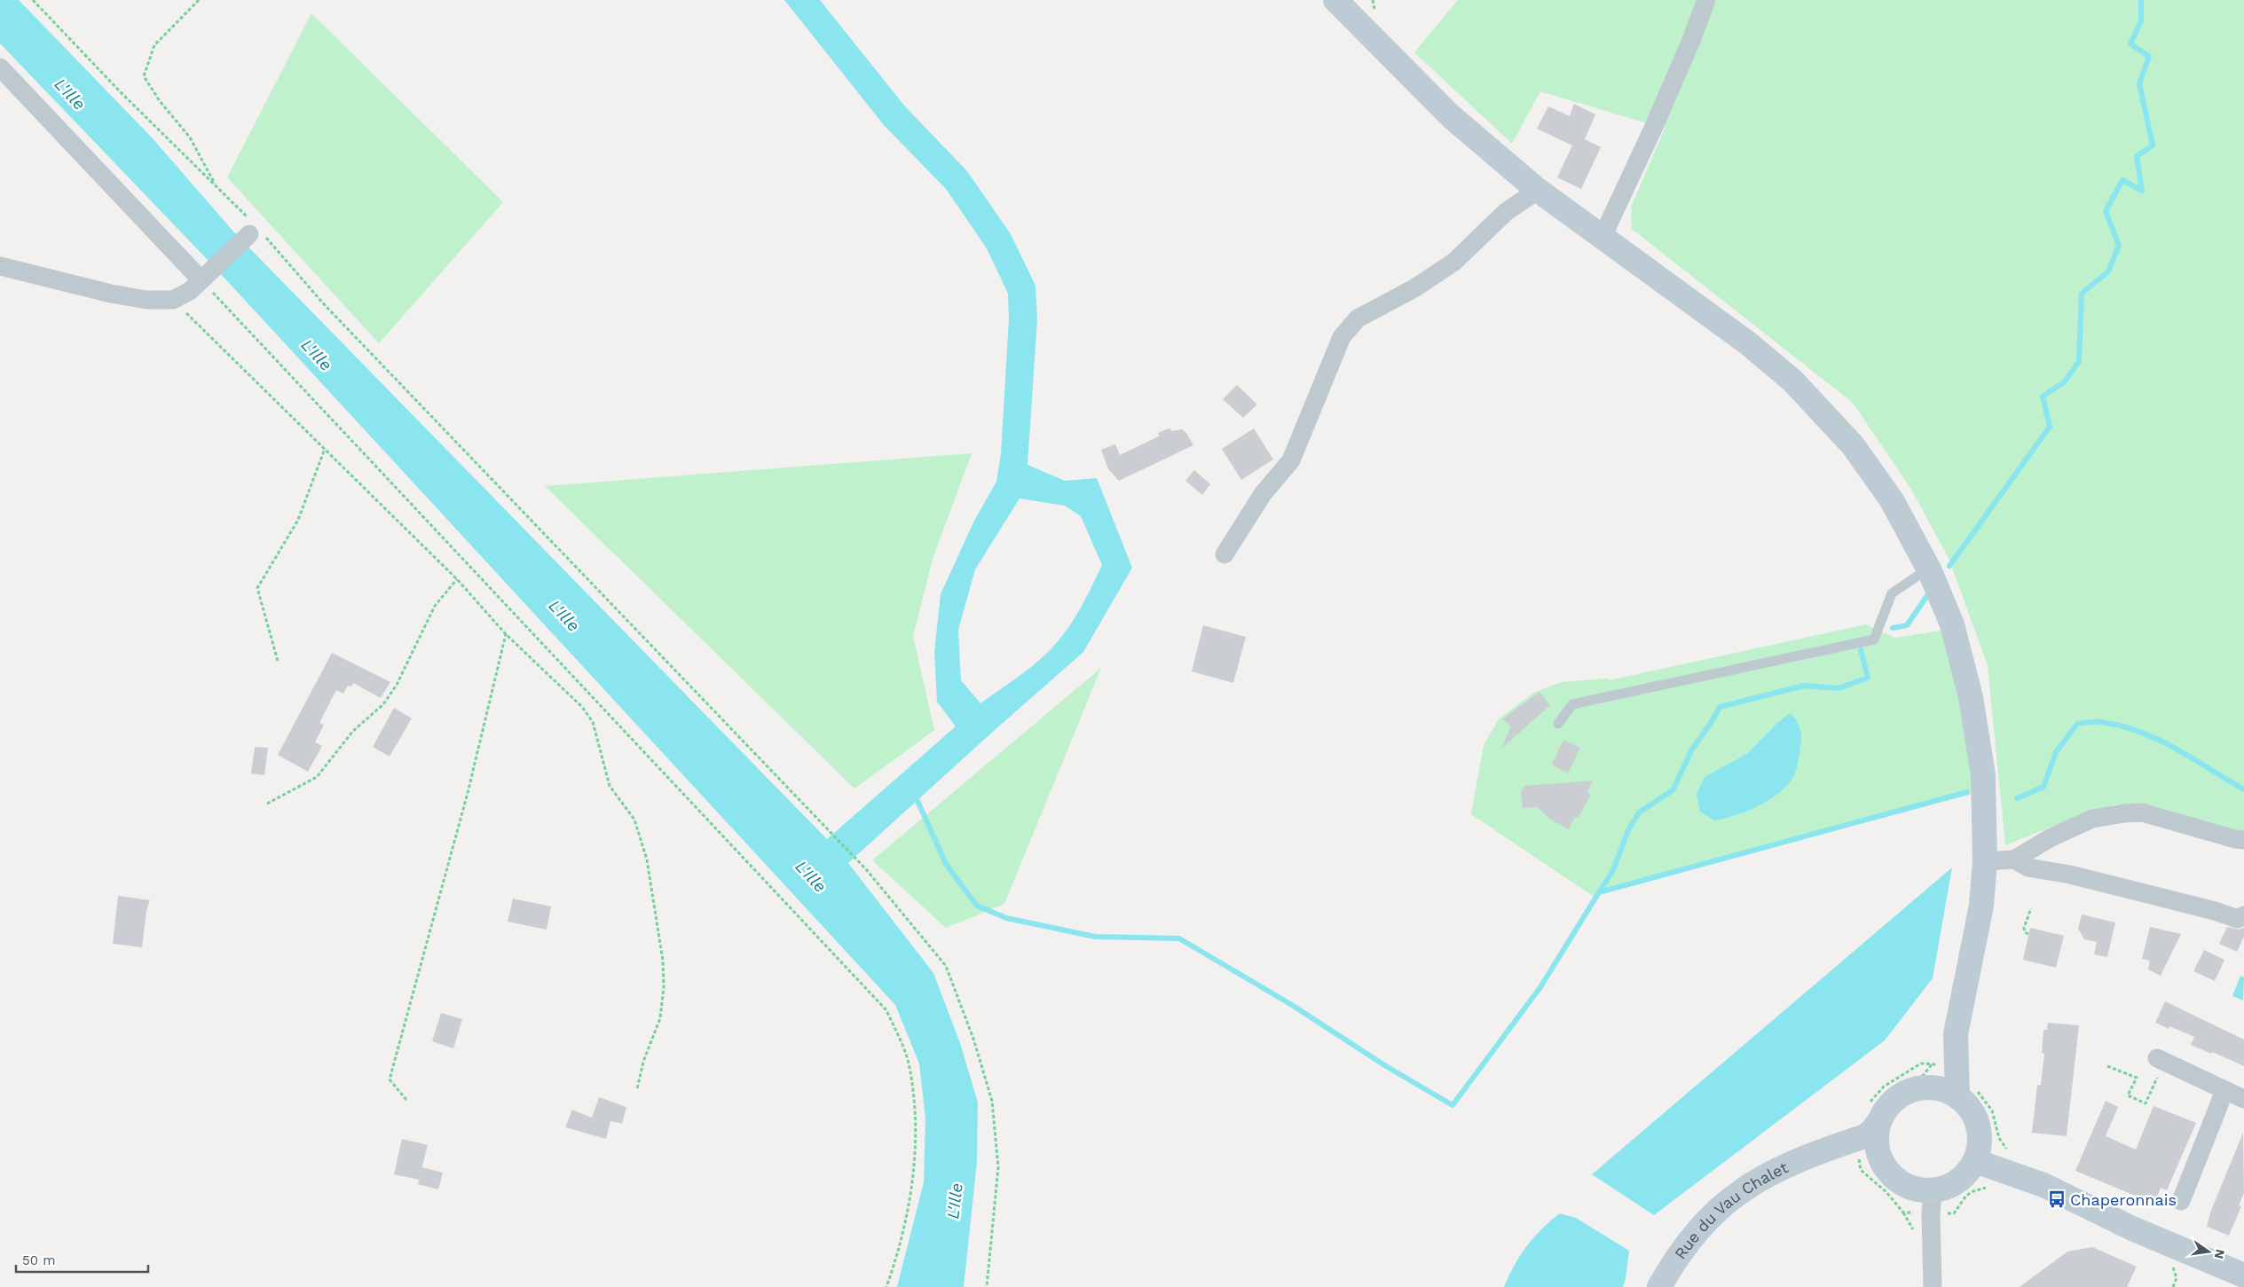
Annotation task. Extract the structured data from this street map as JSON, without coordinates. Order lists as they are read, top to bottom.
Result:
{
  "streets": {
    "main road": ["Rue du Vau Chalet"]
  },
  "water": ["L'Ille"],
  "places": {
    "bus stop": ["Chaperonnais"]
  },
  "scale_bar": "50 m",
  "north": "right"
}
